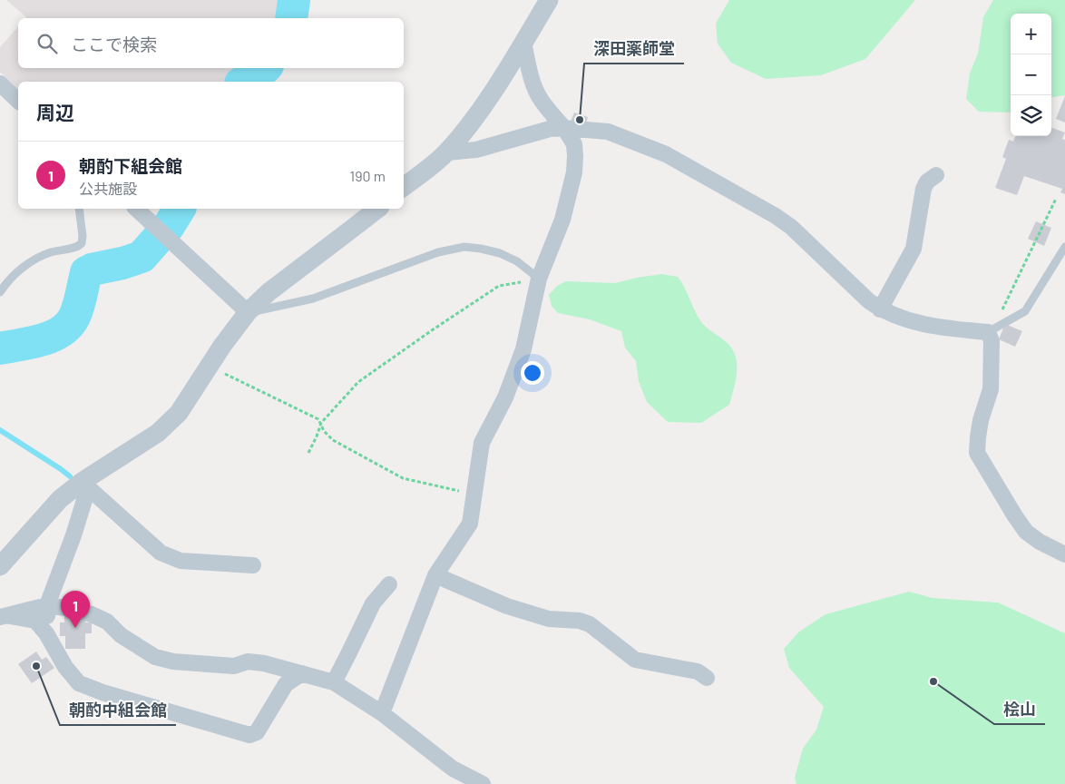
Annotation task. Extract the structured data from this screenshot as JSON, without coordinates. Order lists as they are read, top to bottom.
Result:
{
  "places": ["深田薬師堂", "朝酌中組会館", "桧山"],
  "page": {
    "map_buttons": ["+", "−"],
    "search": "ここで検索",
    "heading": "周辺",
    "list": [
      {
        "mark": "1",
        "name": "朝酌下組会館",
        "note": "公共施設",
        "value": "190 m"
      }
    ],
    "pins": "1"
  }
}
